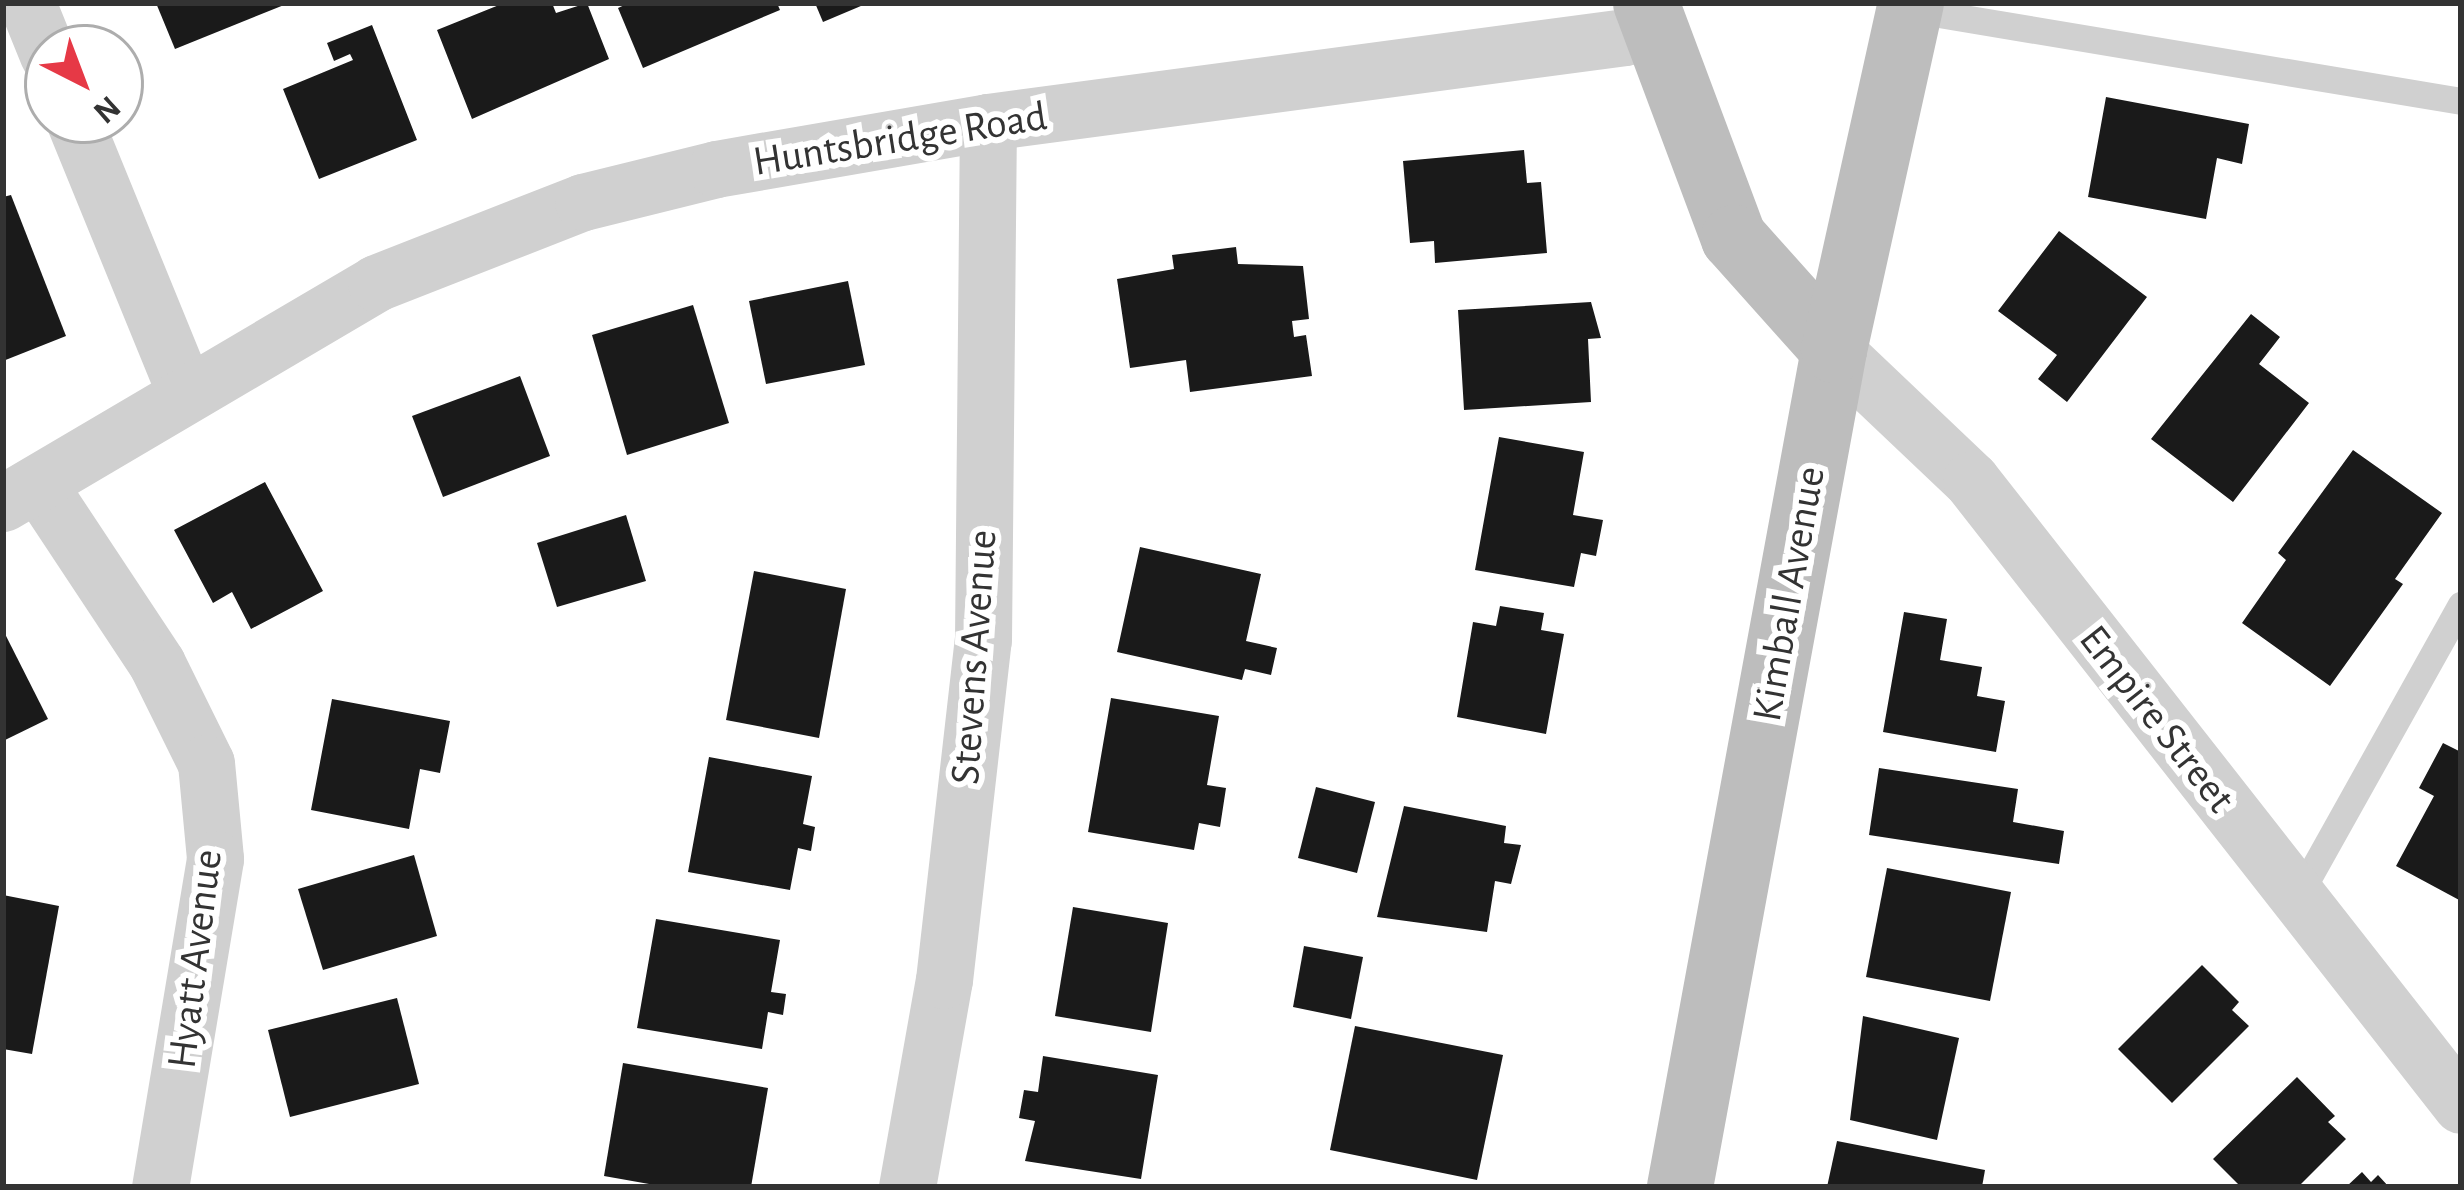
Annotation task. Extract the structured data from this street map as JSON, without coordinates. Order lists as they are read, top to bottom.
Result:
{
  "streets": {
    "street": [
      "Huntsbridge Road",
      "Kimball Avenue",
      "Stevens Avenue",
      "Empire Street",
      "Hyatt Avenue"
    ]
  },
  "crossings": [
    ["Huntsbridge Road", "Stevens Avenue"],
    ["Huntsbridge Road", "Hyatt Avenue"],
    ["Kimball Avenue", "Empire Street"]
  ],
  "north": "bottom right"
}
